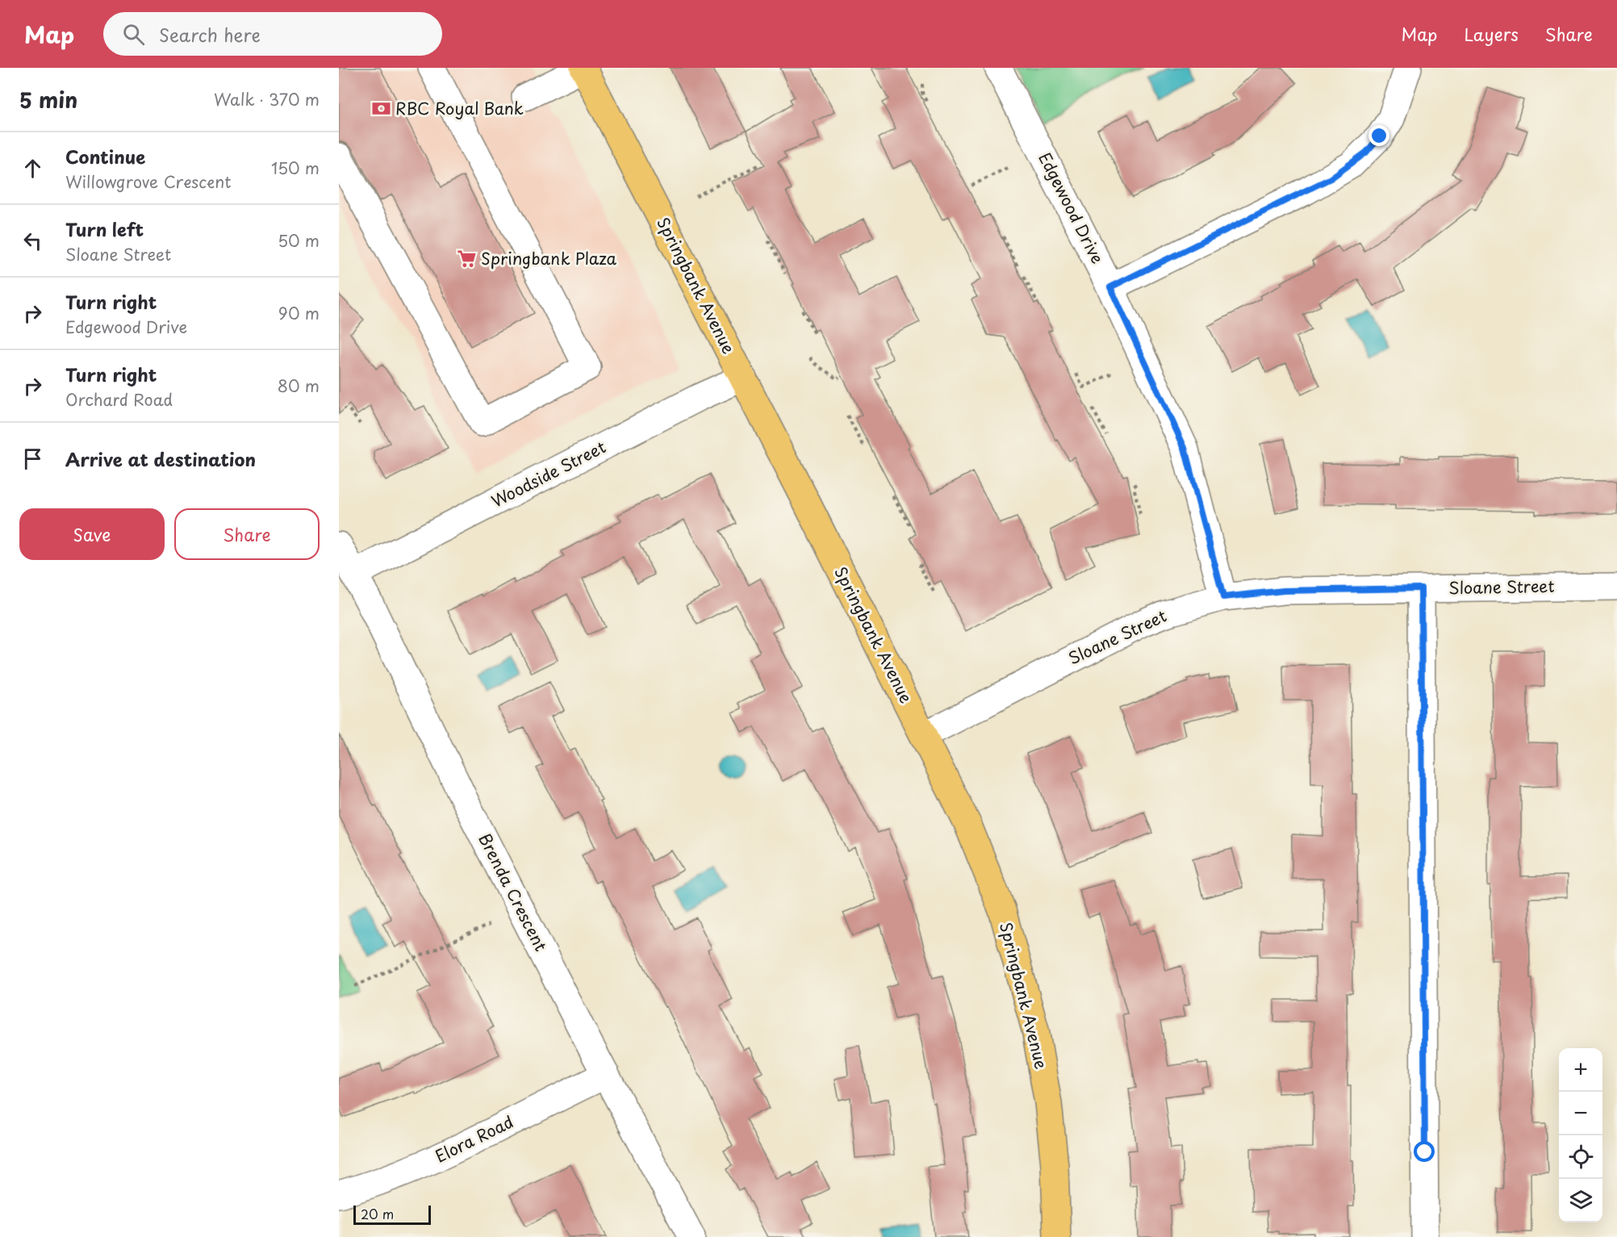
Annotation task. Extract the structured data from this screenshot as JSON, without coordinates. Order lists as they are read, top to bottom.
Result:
{
  "streets": {
    "main road": ["Springbank Avenue"],
    "street": [
      "Edgewood Drive",
      "Woodside Street",
      "Sloane Street",
      "Brenda Crescent",
      "Elora Road"
    ]
  },
  "crossings": [
    ["Edgewood Drive", "Sloane Street"],
    ["Springbank Avenue", "Woodside Street"],
    ["Springbank Avenue", "Sloane Street"],
    ["Woodside Street", "Brenda Crescent"],
    ["Brenda Crescent", "Elora Road"]
  ],
  "places": {
    "bank": ["RBC Royal Bank"],
    "supermarket": ["Springbank Plaza"]
  },
  "scale_bar": "20 m",
  "page": {
    "header": "Map",
    "search": "Search here",
    "nav": ["Map", "Layers", "Share"],
    "heading": ["5 min", "Walk · 370 m"],
    "list": [
      ["Continue", "Willowgrove Crescent", "150 m"],
      ["Turn left", "Sloane Street", "50 m"],
      ["Turn right", "Edgewood Drive", "90 m"],
      ["Turn right", "Orchard Road", "80 m"],
      "Arrive at destination"
    ],
    "buttons": ["Save", "Share"],
    "map_buttons": ["+", "−"],
    "scale": "20 m"
  }
}
